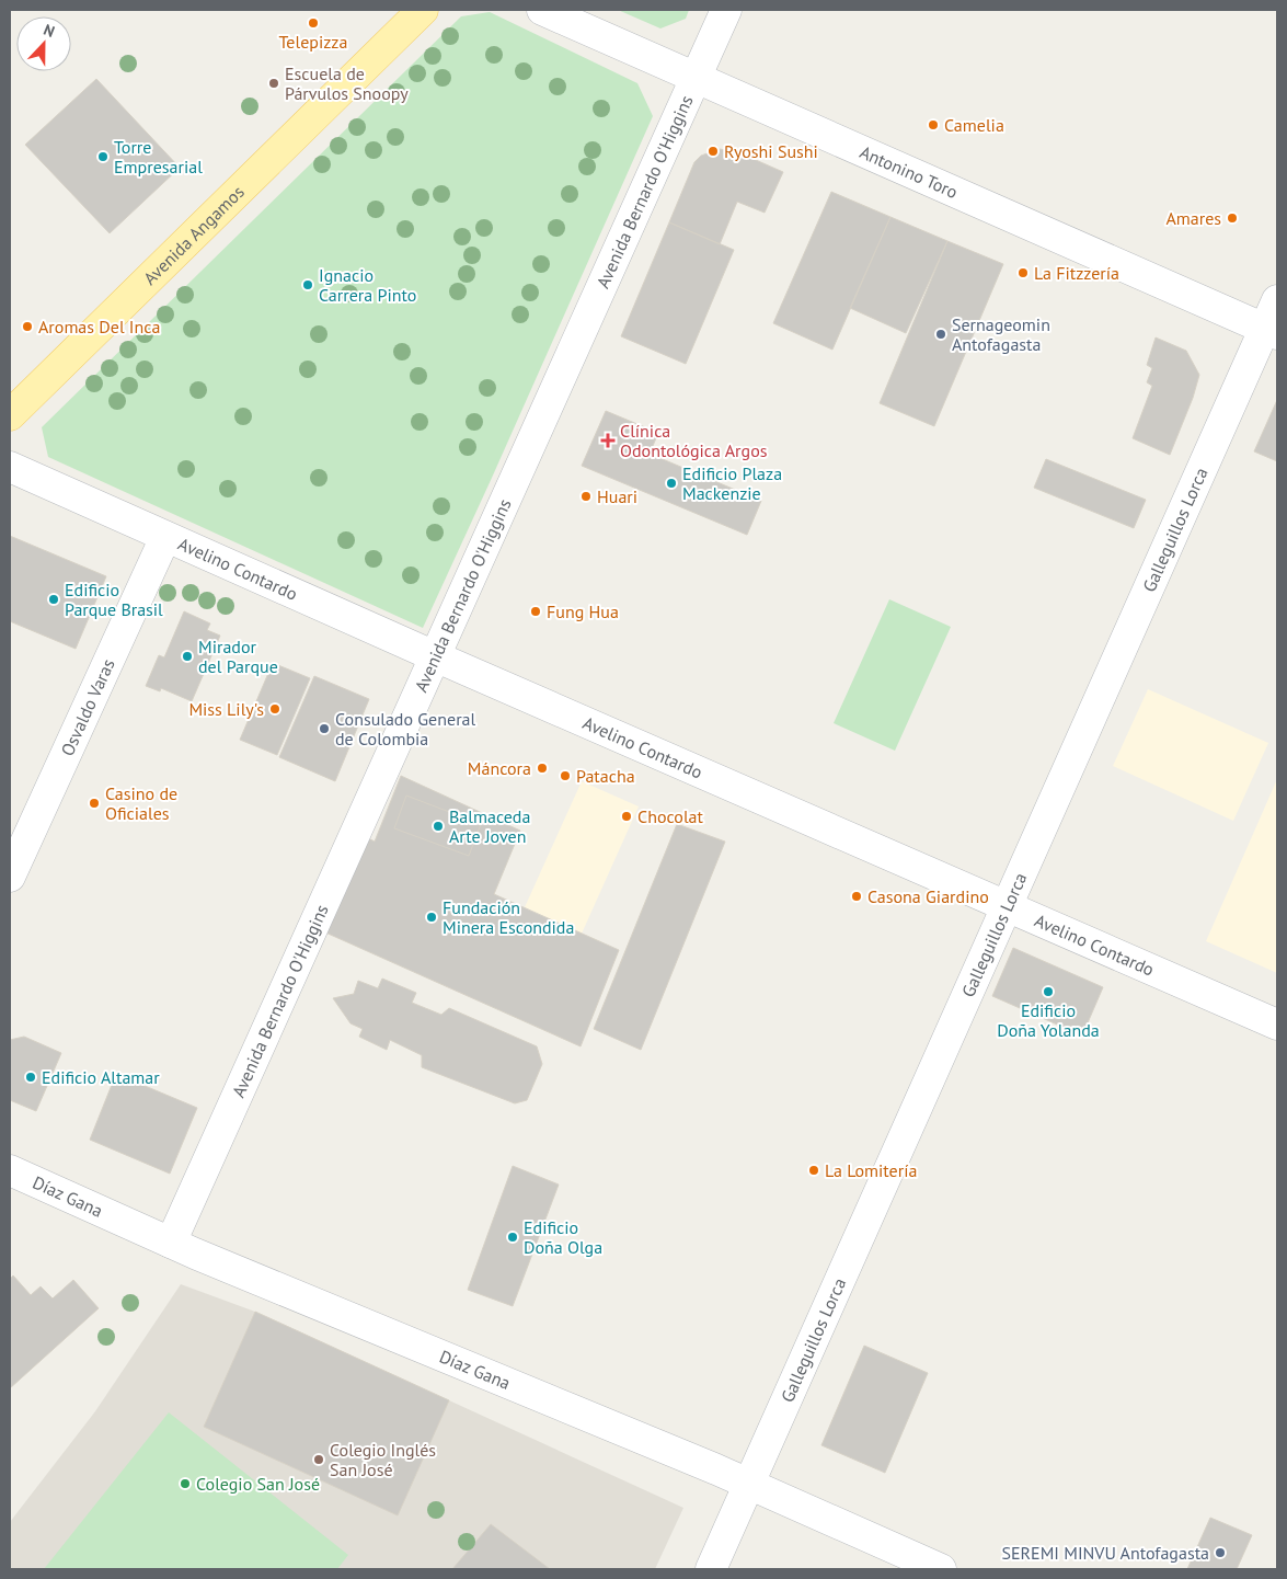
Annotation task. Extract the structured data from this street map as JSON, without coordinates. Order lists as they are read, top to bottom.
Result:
{
  "streets": {
    "main road": ["Avenida Angamos"],
    "street": [
      "Antonino Toro",
      "Avenida Bernardo O'Higgins",
      "Galleguillos Lorca",
      "Avelino Contardo",
      "Osvaldo Varas",
      "Díaz Gana"
    ]
  },
  "crossings": [
    ["Antonino Toro", "Avenida Bernardo O'Higgins"],
    ["Antonino Toro", "Galleguillos Lorca"],
    ["Avenida Bernardo O'Higgins", "Avelino Contardo"],
    ["Avenida Bernardo O'Higgins", "Díaz Gana"],
    ["Galleguillos Lorca", "Avelino Contardo"],
    ["Galleguillos Lorca", "Díaz Gana"],
    ["Avelino Contardo", "Osvaldo Varas"]
  ],
  "places": {
    "other": [
      "Telepizza",
      "Escuela de Párvulos Snoopy",
      "Camelia",
      "Ryoshi Sushi",
      "Torre Empresarial",
      "Amares",
      "La Fitzzería",
      "Ignacio Carrera Pinto",
      "Aromas Del Inca",
      "Sernageomin Antofagasta",
      "Edificio Plaza Mackenzie",
      "Huari",
      "Edificio Parque Brasil",
      "Fung Hua",
      "Mirador del Parque",
      "Miss Lily's",
      "Consulado General de Colombia",
      "Máncora",
      "Patacha",
      "Casino de Oficiales",
      "Chocolat",
      "Balmaceda Arte Joven",
      "Casona Giardino",
      "Fundación Minera Escondida",
      "Edificio Doña Yolanda",
      "Edificio Altamar",
      "La Lomitería",
      "Edificio Doña Olga",
      "Colegio Inglés San José",
      "Colegio San José",
      "SEREMI MINVU Antofagasta"
    ],
    "health": ["Clínica Odontológica Argos"]
  },
  "north": "top"
}
